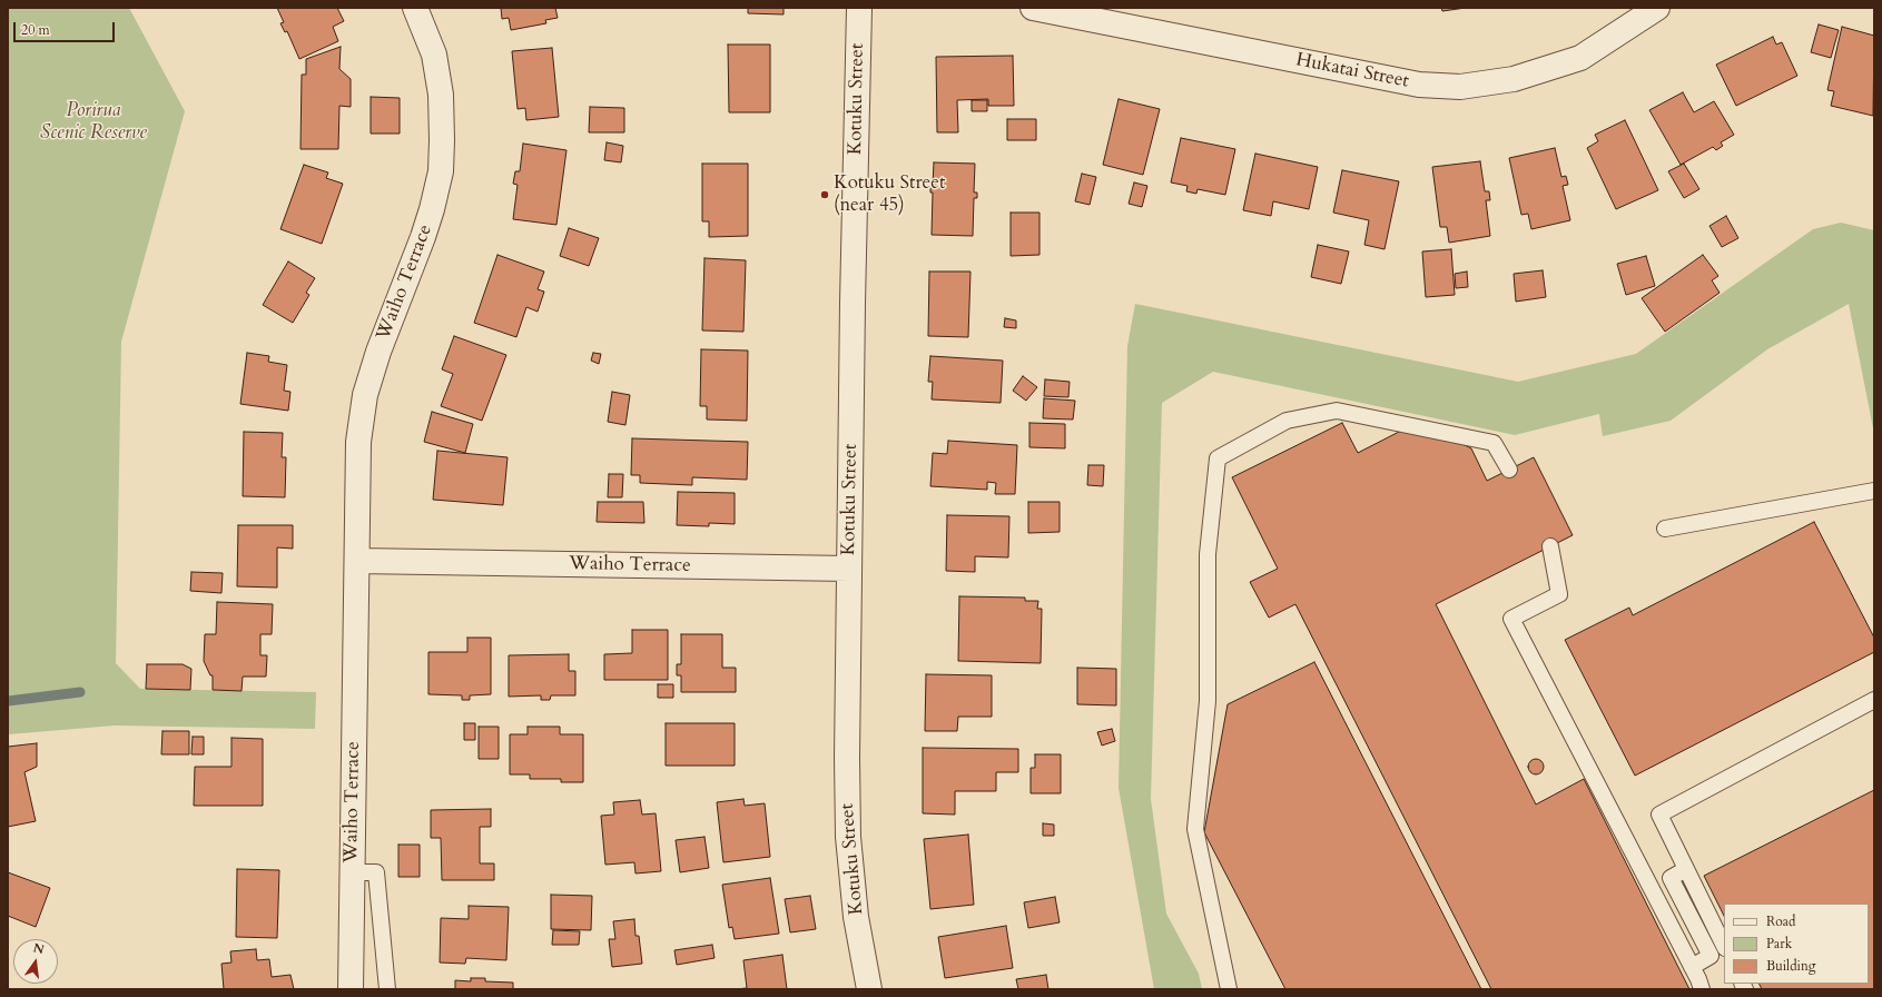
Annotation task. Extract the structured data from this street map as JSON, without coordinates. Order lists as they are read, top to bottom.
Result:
{
  "streets": {
    "street": ["Hukatai Street", "Kotuku Street", "Waiho Terrace"]
  },
  "crossings": [
    ["Kotuku Street", "Waiho Terrace"]
  ],
  "parks": ["Porirua Scenic Reserve"],
  "places": ["Kotuku Street (near 45)"],
  "legend": ["Road", "Park", "Building"],
  "scale_bar": "20 m",
  "north": "top"
}
